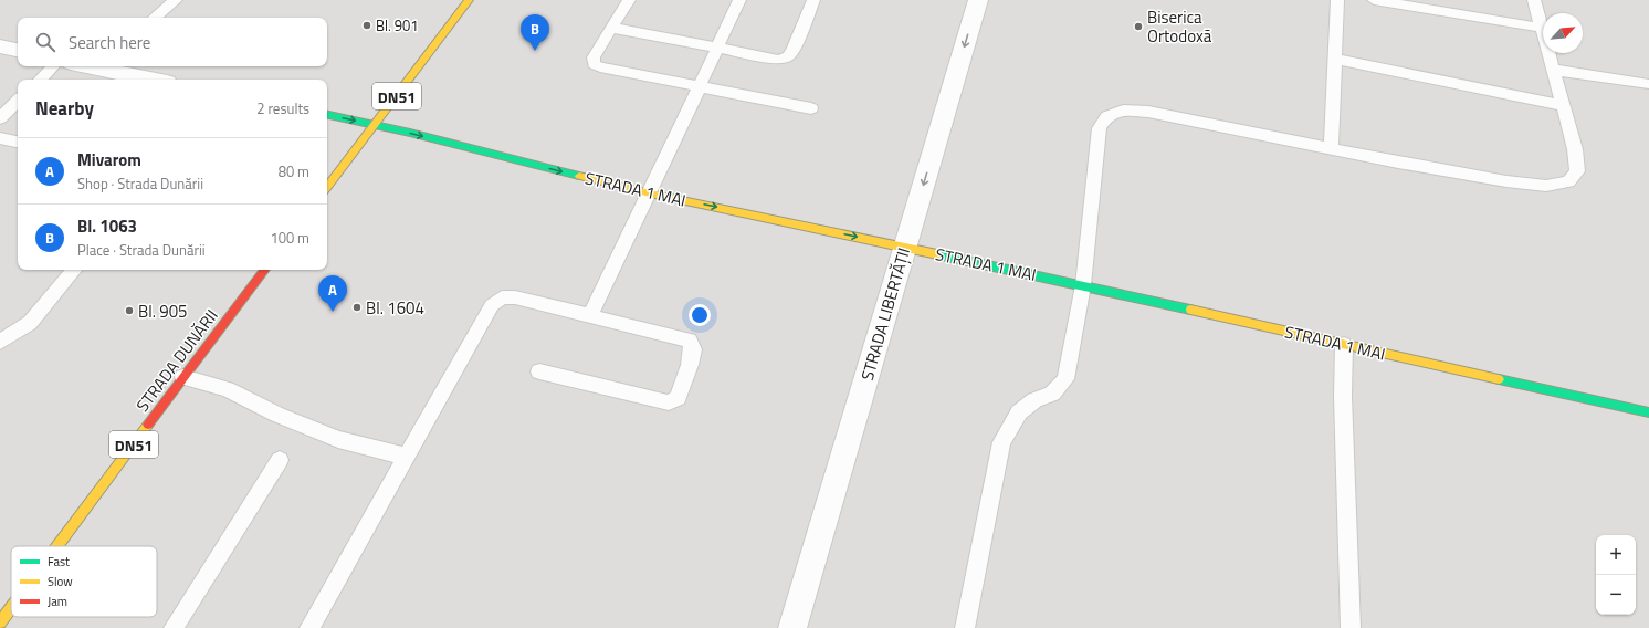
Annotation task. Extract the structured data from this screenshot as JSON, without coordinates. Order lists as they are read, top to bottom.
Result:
{
  "streets": {
    "street": [
      "DN51",
      "STRADA 1 MAI",
      "STRADA LIBERTĂȚII",
      "STRADA DUNĂRII"
    ]
  },
  "crossings": [
    ["DN51", "STRADA 1 MAI"],
    ["STRADA 1 MAI", "STRADA LIBERTĂȚII"]
  ],
  "one_way": ["STRADA 1 MAI", "STRADA LIBERTĂȚII"],
  "places": [
    "Bl. 901",
    "Biserica Ortodoxă",
    "Bl. 1604",
    "Bl. 905"
  ],
  "legend": ["Fast", "Slow", "Jam"],
  "north": "top right",
  "page": {
    "pins": ["B", "A"],
    "search": "Search here",
    "heading": ["Nearby", "2 results"],
    "list": [
      {
        "mark": "A",
        "name": "Mivarom",
        "note": "Shop · Strada Dunării",
        "value": "80 m"
      },
      {
        "mark": "B",
        "name": "Bl. 1063",
        "note": "Place · Strada Dunării",
        "value": "100 m"
      }
    ],
    "map_buttons": ["+", "−"]
  }
}
